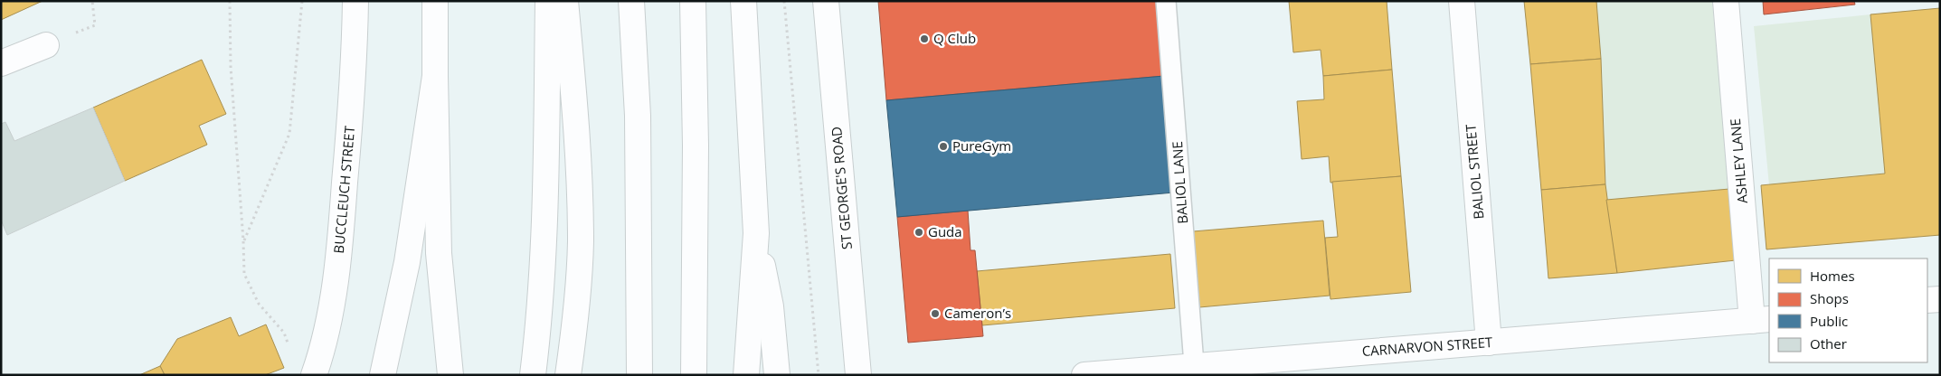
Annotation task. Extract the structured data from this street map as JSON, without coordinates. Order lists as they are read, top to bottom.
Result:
{
  "streets": {
    "main road": [
      "ASHLEY LANE",
      "BALIOL STREET",
      "ST GEORGE'S ROAD",
      "BUCCLEUCH STREET",
      "CARNARVON STREET"
    ],
    "lane": ["BALIOL LANE"]
  },
  "crossings": [
    ["ASHLEY LANE", "CARNARVON STREET"],
    ["BALIOL STREET", "CARNARVON STREET"],
    ["BALIOL LANE", "CARNARVON STREET"]
  ],
  "places": [
    "Q Club",
    "PureGym",
    "Guda",
    "Cameron’s"
  ],
  "legend": [
    "Homes",
    "Shops",
    "Public",
    "Other"
  ]
}
